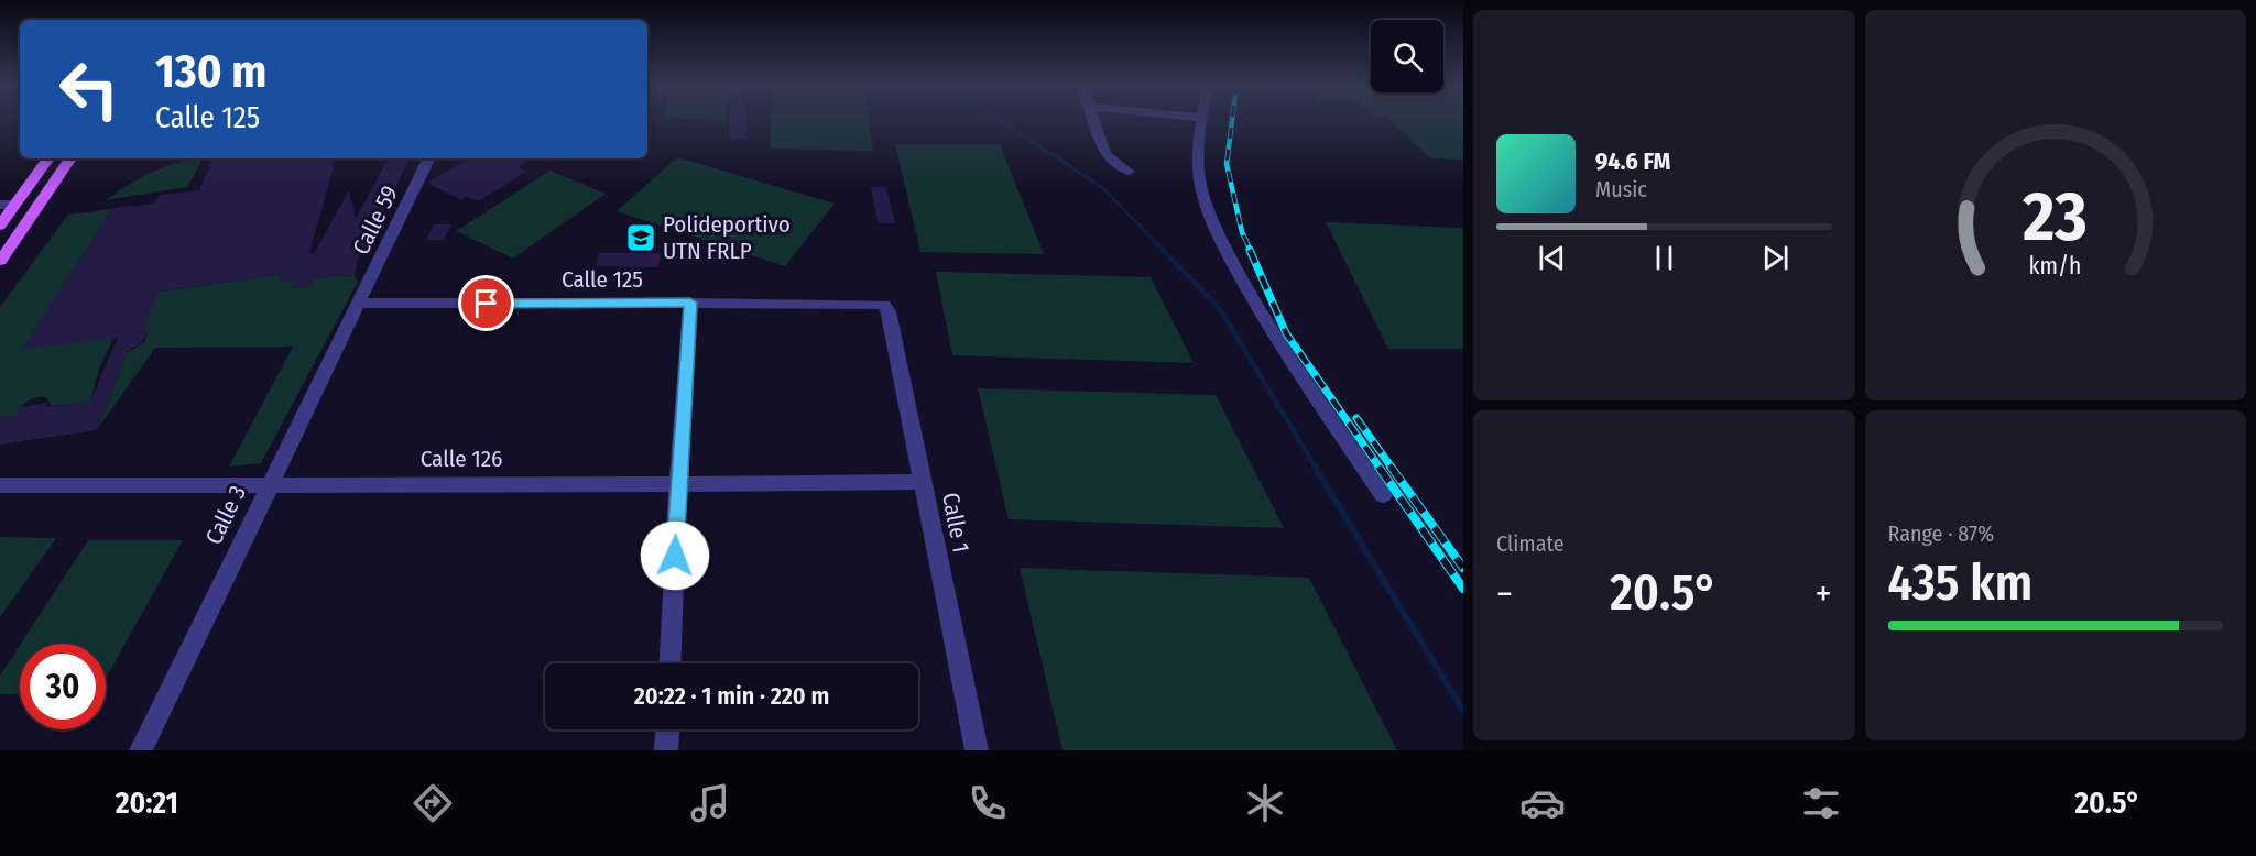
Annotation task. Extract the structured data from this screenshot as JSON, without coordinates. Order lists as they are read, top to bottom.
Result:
{
  "streets": {
    "street": [
      "Calle 59",
      "Calle 125",
      "Calle 126",
      "Calle 3",
      "Calle 1"
    ]
  },
  "crossings": [
    ["Calle 59", "Calle 125"],
    ["Calle 59", "Calle 3"],
    ["Calle 125", "Calle 3"],
    ["Calle 125", "Calle 1"],
    ["Calle 126", "Calle 3"],
    ["Calle 126", "Calle 1"]
  ],
  "places": {
    "school or university": ["Polideportivo UTN FRLP"]
  },
  "page": {
    "turn": ["130 m", "Calle 125"],
    "song": ["94.6 FM", "Music"],
    "tile": [
      "Climate",
      ["Range · 87%", "435 km"]
    ],
    "heat": ["−", "20.5°", "+"],
    "limit": "30",
    "trip": "20:22 · 1 min · 220 m",
    "tabs": ["20:21", "20.5°"],
    "gauge": ["23", "km/h"]
  }
}
